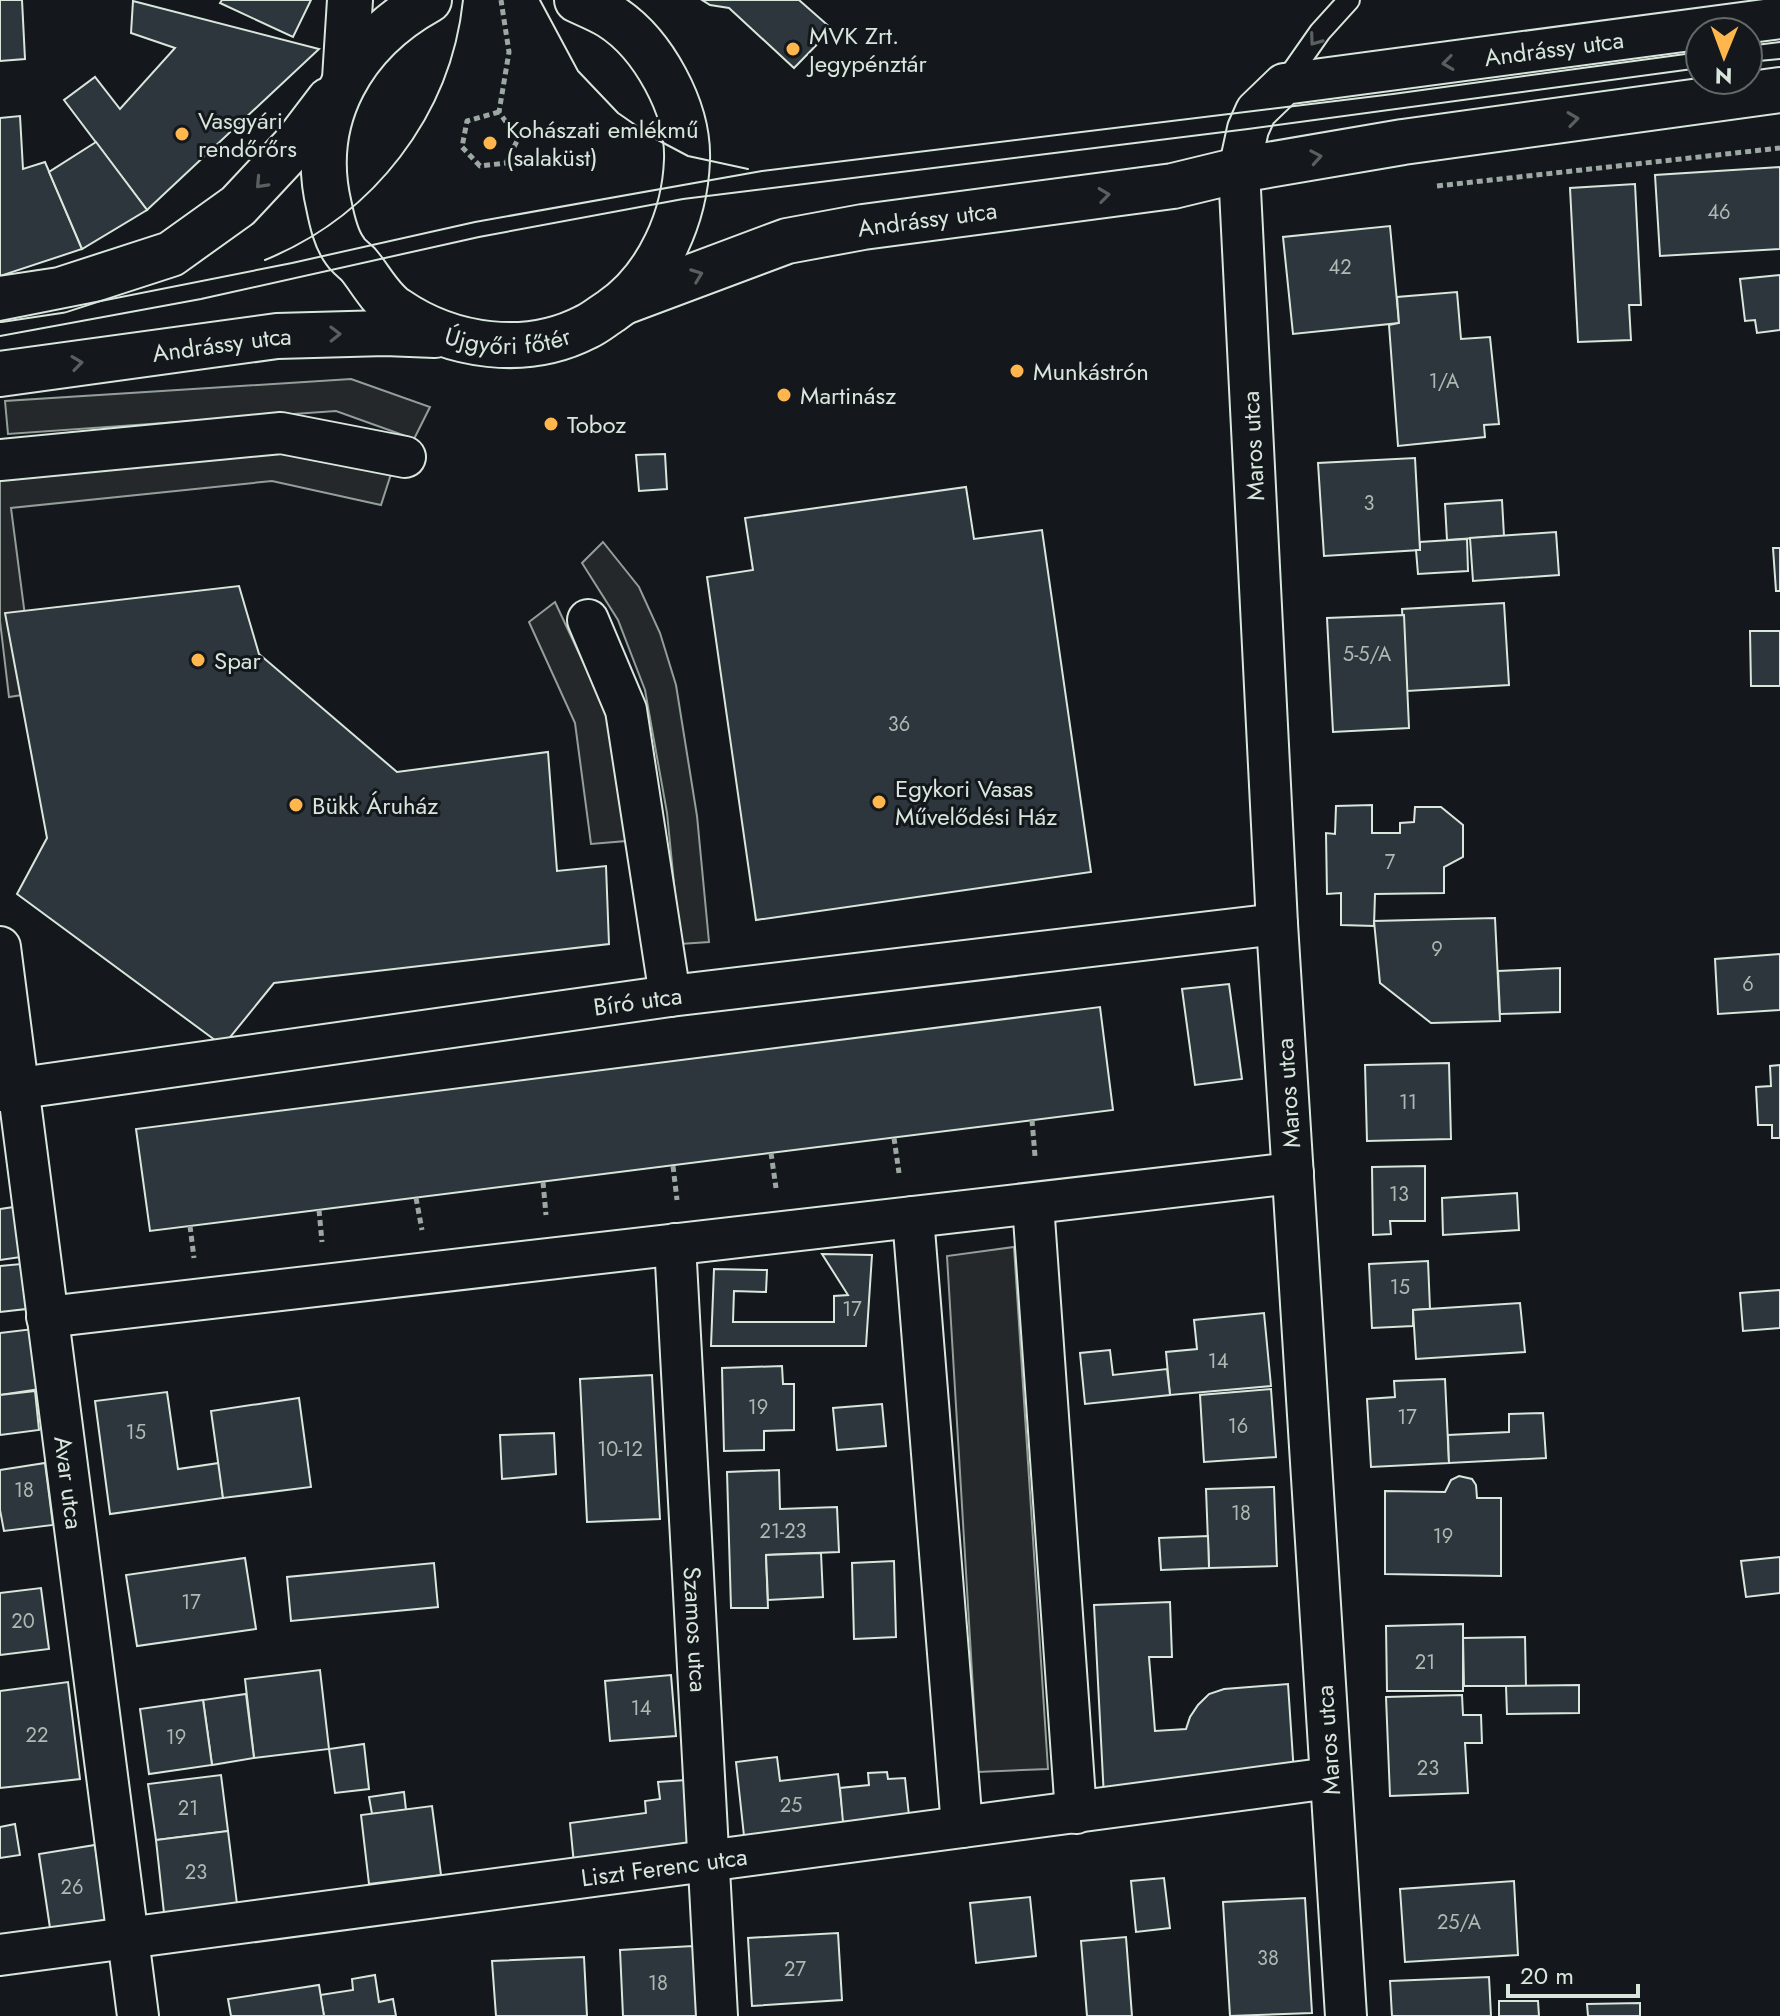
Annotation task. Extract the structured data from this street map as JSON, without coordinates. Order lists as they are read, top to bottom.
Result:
{
  "streets": {
    "street": [
      "Andrássy utca",
      "Újgyőri főtér",
      "Maros utca",
      "Bíró utca",
      "Avar utca",
      "Szamos utca",
      "Liszt Ferenc utca"
    ]
  },
  "crossings": [
    ["Andrássy utca", "Újgyőri főtér"],
    ["Andrássy utca", "Maros utca"],
    ["Maros utca", "Bíró utca"],
    ["Maros utca", "Liszt Ferenc utca"],
    ["Bíró utca", "Avar utca"],
    ["Avar utca", "Liszt Ferenc utca"],
    ["Szamos utca", "Liszt Ferenc utca"]
  ],
  "places": [
    "MVK Zrt. Jegypénztár",
    "Vasgyári rendőrőrs",
    "Kohászati emlékmű (salaküst)",
    "Munkástrón",
    "Martinász",
    "Toboz",
    "Spar",
    "Egykori Vasas Művelődési Ház",
    "Bükk Áruház"
  ],
  "house_numbers": [
    "46",
    "42",
    "1/A",
    "3",
    "5-5/A",
    "36",
    "7",
    "9",
    "6",
    "11",
    "13",
    "15",
    "17",
    "14",
    "19",
    "17",
    "16",
    "15",
    "10-12",
    "18",
    "18",
    "21-23",
    "19",
    "17",
    "20",
    "21",
    "14",
    "22",
    "19",
    "23",
    "25",
    "21",
    "23",
    "26",
    "25/A",
    "38",
    "27",
    "18"
  ],
  "scale_bar": "20 m",
  "north": "bottom"
}
